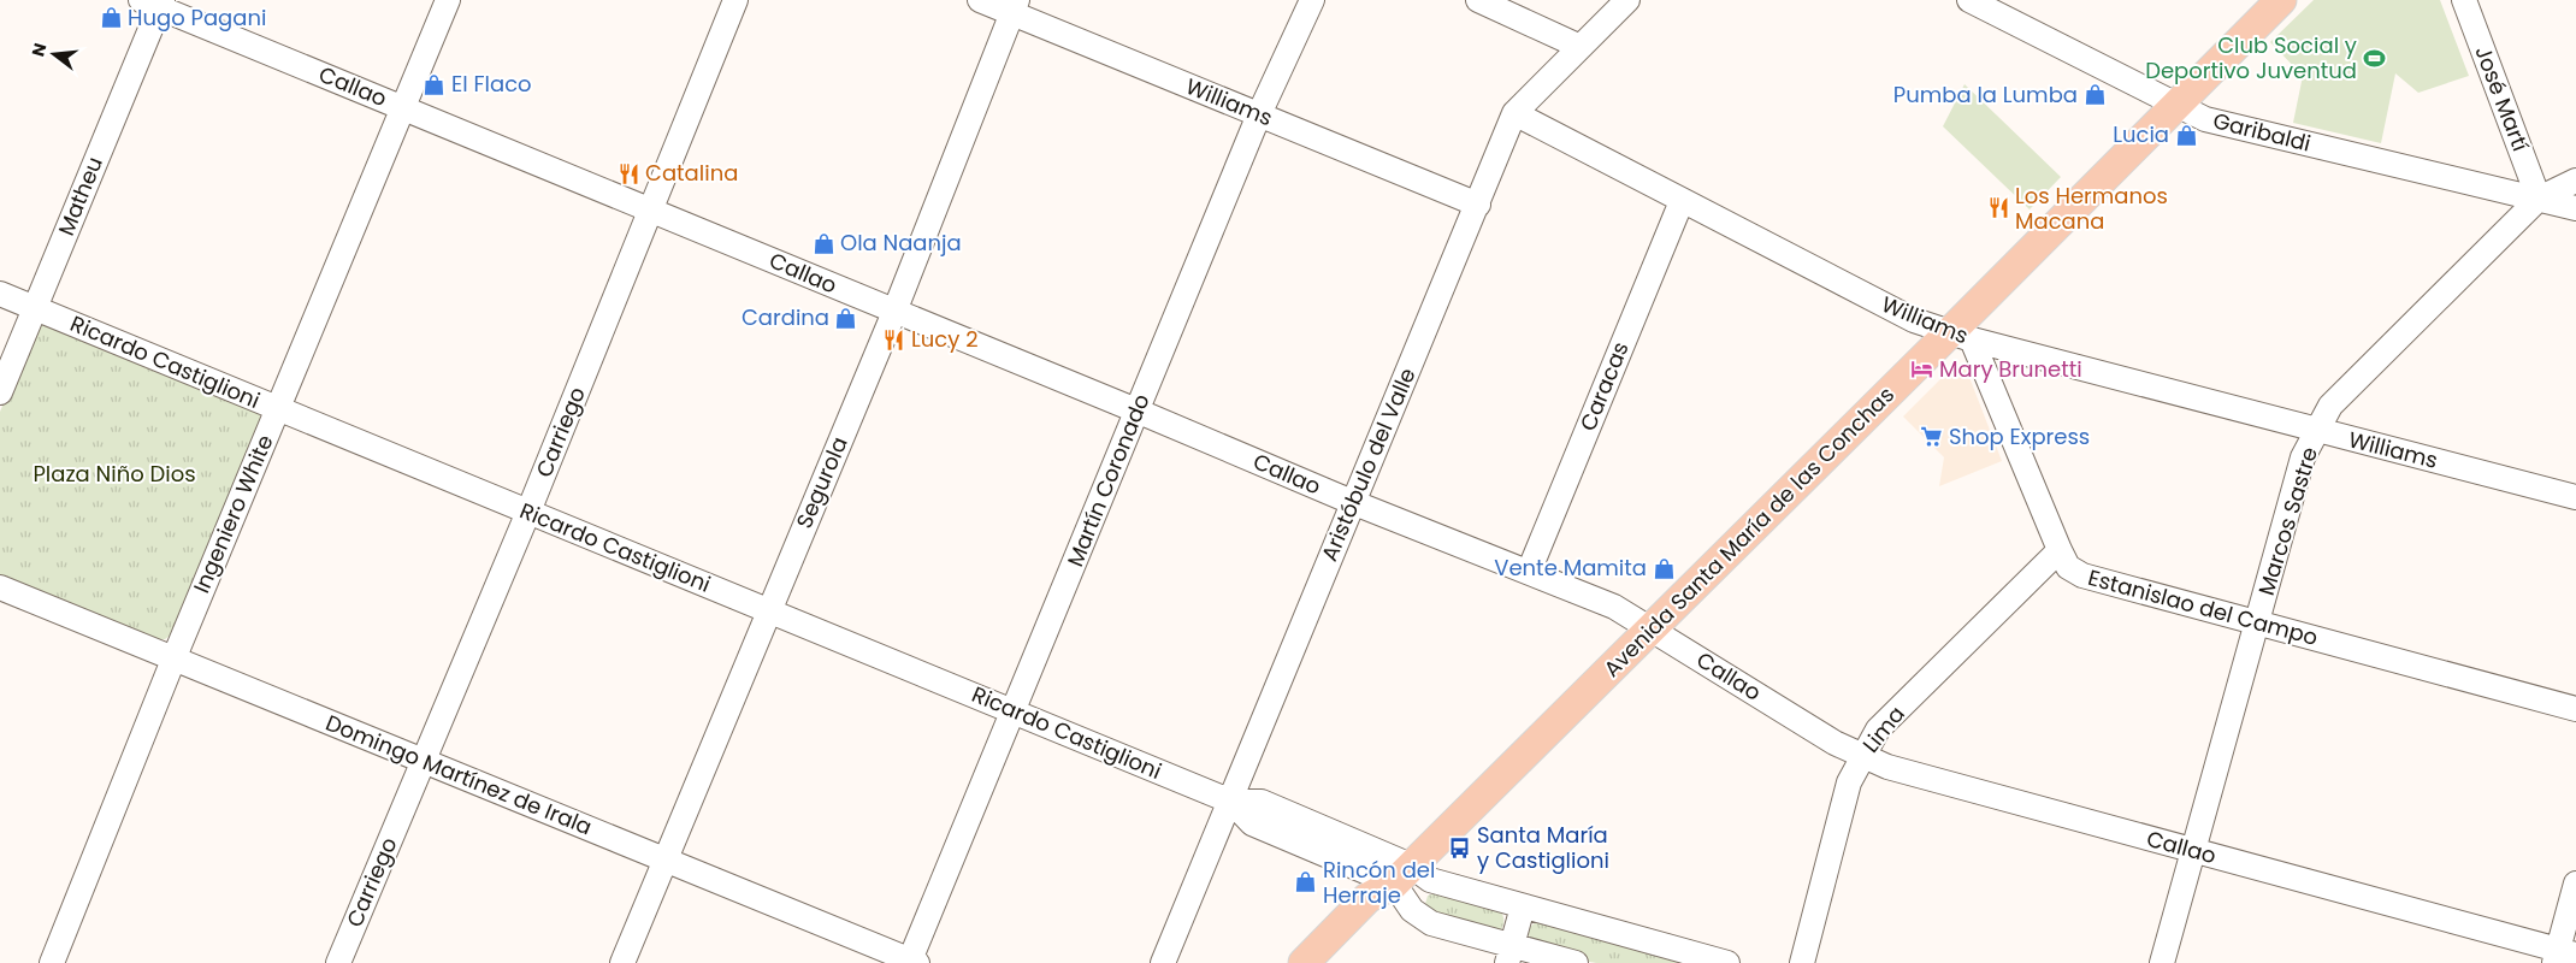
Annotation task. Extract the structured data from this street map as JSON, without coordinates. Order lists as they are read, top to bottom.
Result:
{
  "streets": {
    "main road": ["Avenida Santa María de las Conchas"],
    "street": [
      "Callao",
      "José Martí",
      "Williams",
      "Garibaldi",
      "Matheu",
      "Ricardo Castiglioni",
      "Caracas",
      "Carriego",
      "Aristóbulo del Valle",
      "Martín Coronado",
      "Segurola",
      "Ingeniero White",
      "Marcos Sastre",
      "Estanislao del Campo",
      "Lima",
      "Domingo Martínez de Irala"
    ]
  },
  "crossings": [
    ["Callao", "Matheu"],
    ["Callao", "Caracas"],
    ["Callao", "Carriego"],
    ["Callao", "Aristóbulo del Valle"],
    ["Callao", "Martín Coronado"],
    ["Callao", "Segurola"],
    ["Callao", "Ingeniero White"],
    ["Callao", "Marcos Sastre"],
    ["Callao", "Avenida Santa María de las Conchas"],
    ["Callao", "Lima"],
    ["José Martí", "Garibaldi"],
    ["José Martí", "Marcos Sastre"],
    ["Williams", "Caracas"],
    ["Williams", "Aristóbulo del Valle"],
    ["Williams", "Martín Coronado"],
    ["Williams", "Segurola"],
    ["Williams", "Marcos Sastre"],
    ["Williams", "Avenida Santa María de las Conchas"],
    ["Williams", "Estanislao del Campo"],
    ["Garibaldi", "Marcos Sastre"],
    ["Garibaldi", "Avenida Santa María de las Conchas"],
    ["Matheu", "Ricardo Castiglioni"],
    ["Ricardo Castiglioni", "Carriego"],
    ["Ricardo Castiglioni", "Aristóbulo del Valle"],
    ["Ricardo Castiglioni", "Martín Coronado"],
    ["Ricardo Castiglioni", "Segurola"],
    ["Ricardo Castiglioni", "Ingeniero White"],
    ["Ricardo Castiglioni", "Avenida Santa María de las Conchas"],
    ["Carriego", "Domingo Martínez de Irala"],
    ["Martín Coronado", "Domingo Martínez de Irala"],
    ["Segurola", "Domingo Martínez de Irala"],
    ["Ingeniero White", "Domingo Martínez de Irala"],
    ["Marcos Sastre", "Estanislao del Campo"],
    ["Avenida Santa María de las Conchas", "Estanislao del Campo"],
    ["Estanislao del Campo", "Lima"]
  ],
  "parks": ["Plaza Niño Dios"],
  "places": {
    "shop": [
      "Hugo Pagani",
      "El Flaco",
      "Pumba la Lumba",
      "Lucia",
      "Ola Naanja",
      "Cardina",
      "Vente Mamita",
      "Rincón del Herraje"
    ],
    "sports": ["Club Social y Deportivo Juventud"],
    "restaurant": ["Catalina", "Los Hermanos Macana", "Lucy 2"],
    "hotel": ["Mary Brunetti"],
    "supermarket": ["Shop Express"],
    "bus stop": ["Santa María y Castiglioni"]
  },
  "north": "left"
}
